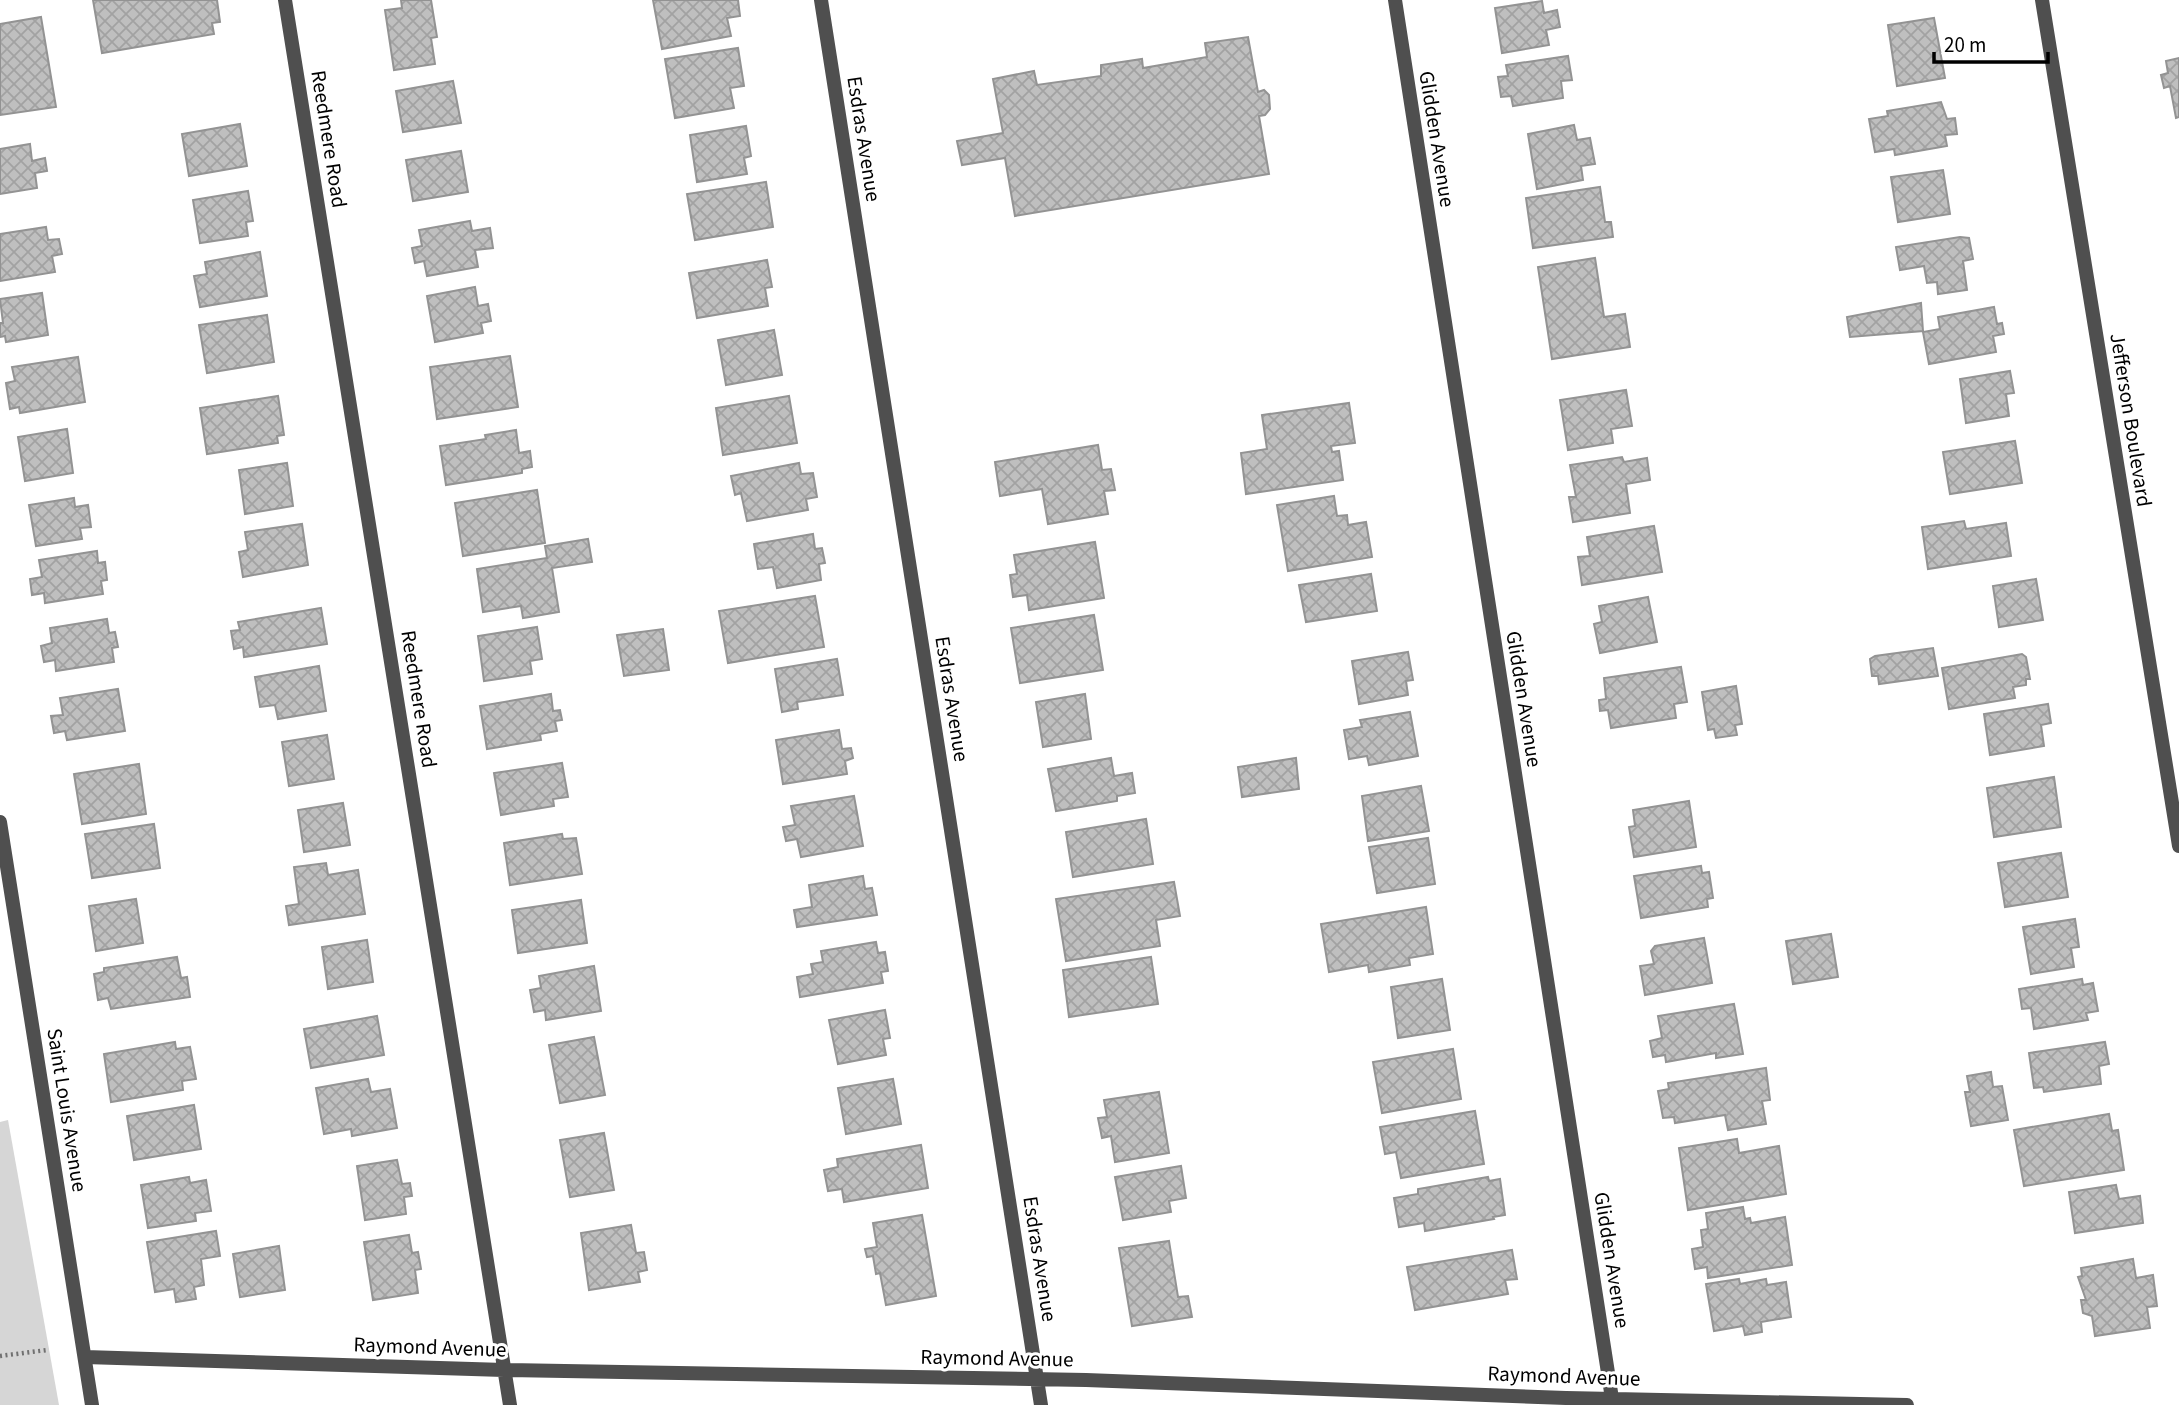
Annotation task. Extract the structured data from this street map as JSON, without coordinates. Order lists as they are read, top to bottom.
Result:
{
  "streets": {
    "street": [
      "Reedmere Road",
      "Esdras Avenue",
      "Glidden Avenue",
      "Jefferson Boulevard",
      "Saint Louis Avenue",
      "Raymond Avenue"
    ]
  },
  "crossings": [
    ["Reedmere Road", "Raymond Avenue"],
    ["Esdras Avenue", "Raymond Avenue"],
    ["Glidden Avenue", "Raymond Avenue"],
    ["Saint Louis Avenue", "Raymond Avenue"]
  ],
  "scale_bar": "20 m"
}
